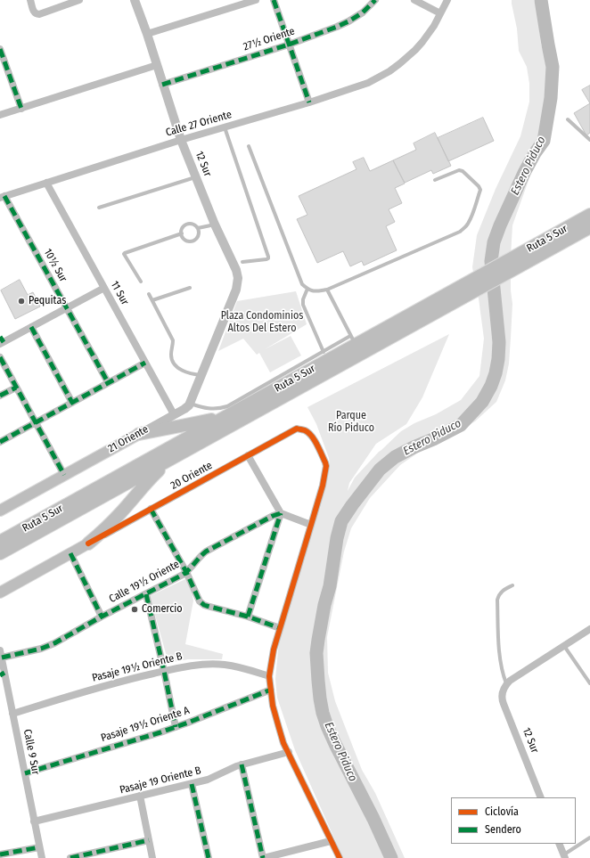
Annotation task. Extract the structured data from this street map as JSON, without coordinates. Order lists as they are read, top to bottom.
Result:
{
  "streets": {
    "highway": ["Ruta 5 Sur"],
    "main road": ["21 Oriente", "20 Oriente"],
    "street": [
      "27½ Oriente",
      "Calle 27 Oriente",
      "12 Sur",
      "10½ Sur",
      "11 Sur",
      "Calle 19½ Oriente",
      "Pasaje 19½ Oriente B",
      "Pasaje 19½ Oriente A",
      "Calle 9 Sur",
      "Pasaje 19 Oriente B"
    ]
  },
  "crossings": [
    ["27½ Oriente", "12 Sur"],
    ["Calle 27 Oriente", "12 Sur"],
    ["Calle 27 Oriente", "10½ Sur"],
    ["Calle 27 Oriente", "11 Sur"],
    ["11 Sur", "21 Oriente"],
    ["Calle 19½ Oriente", "Calle 9 Sur"],
    ["Pasaje 19½ Oriente B", "Calle 9 Sur"],
    ["Pasaje 19½ Oriente A", "Calle 9 Sur"],
    ["Calle 9 Sur", "Pasaje 19 Oriente B"]
  ],
  "water": ["Estero Piduco"],
  "parks": ["Plaza Condominios Altos Del Estero", "Parque Río Piduco"],
  "places": ["Pequitas", "Comercio"],
  "legend": ["Ciclovía", "Sendero"]
}
